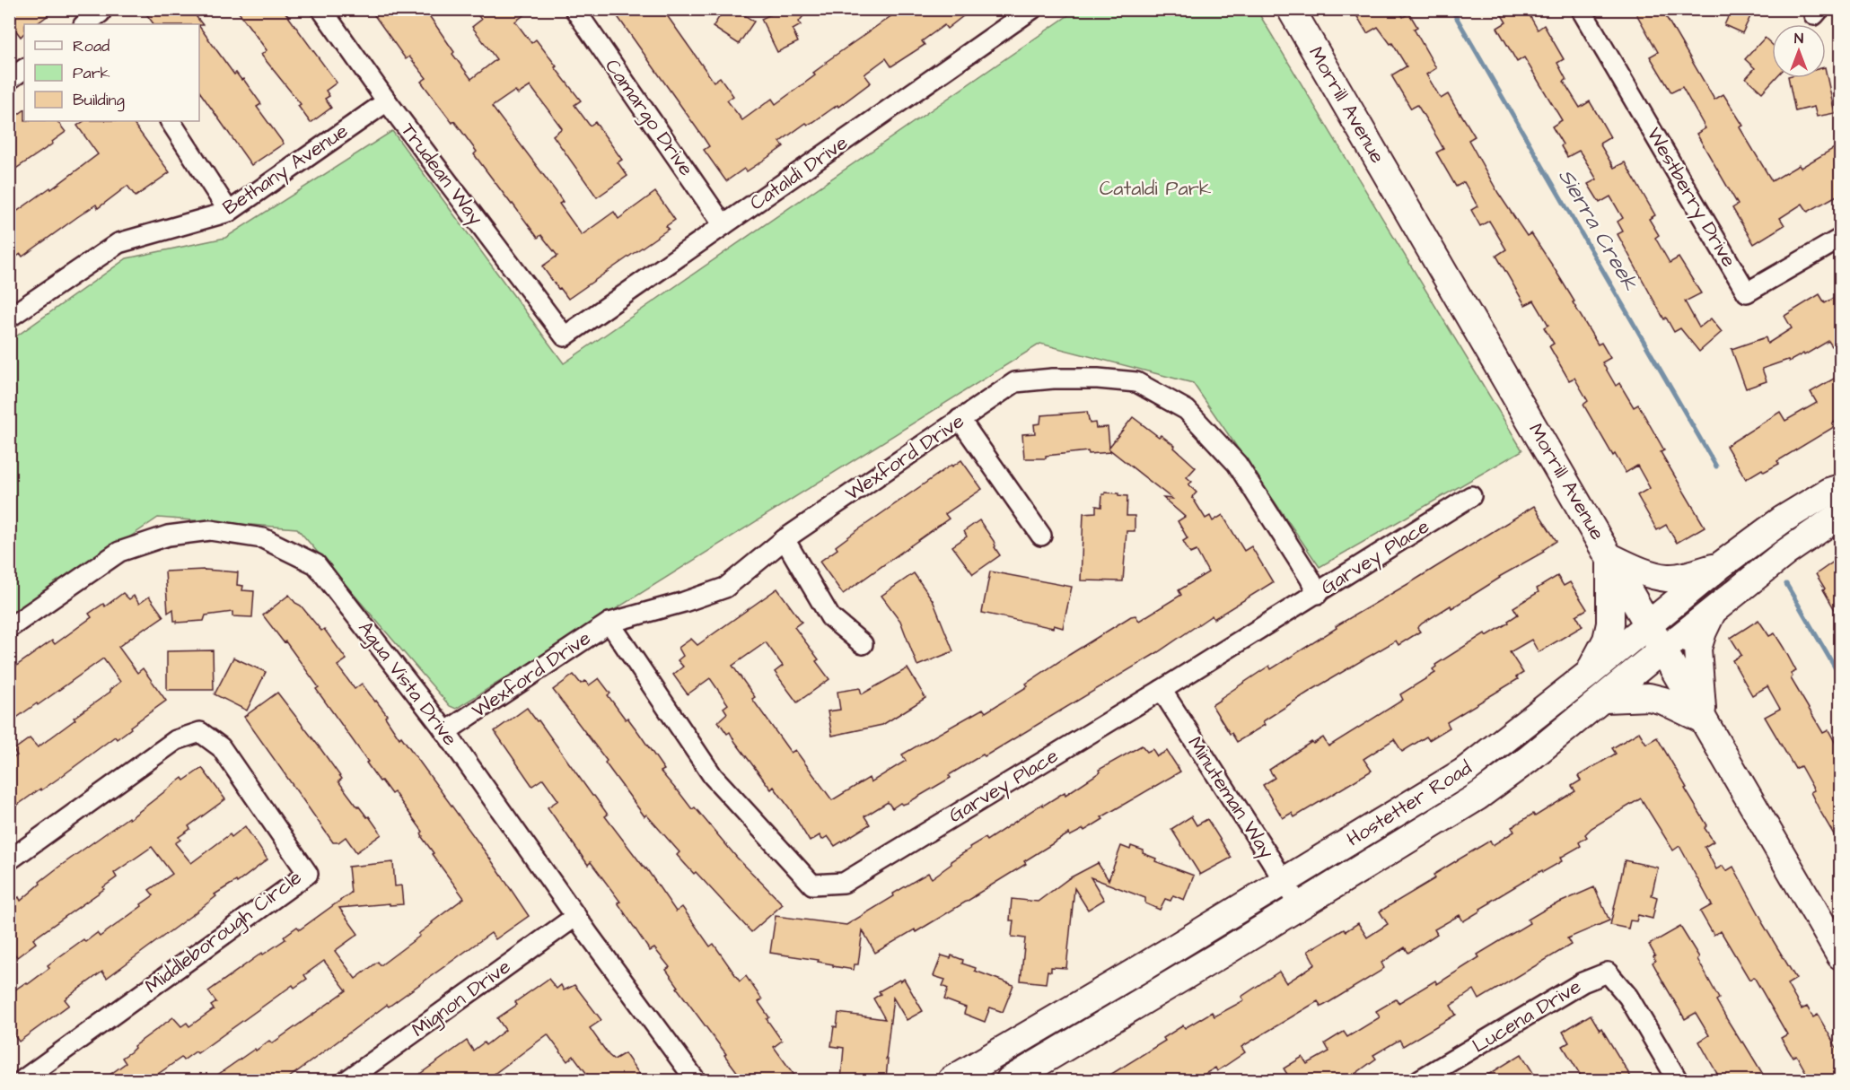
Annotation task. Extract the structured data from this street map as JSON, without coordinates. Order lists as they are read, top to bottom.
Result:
{
  "streets": {
    "main road": ["Morrill Avenue", "Hostetter Road"],
    "street": [
      "Camargo Drive",
      "Bethany Avenue",
      "Cataldi Drive",
      "Trudean Way",
      "Westberry Drive",
      "Wexford Drive",
      "Garvey Place",
      "Agua Vista Drive",
      "Minuteman Way",
      "Middleborough Circle",
      "Mignon Drive",
      "Lucena Drive"
    ]
  },
  "crossings": [
    ["Morrill Avenue", "Hostetter Road"],
    ["Camargo Drive", "Cataldi Drive"],
    ["Bethany Avenue", "Trudean Way"],
    ["Cataldi Drive", "Trudean Way"],
    ["Wexford Drive", "Garvey Place"],
    ["Wexford Drive", "Agua Vista Drive"],
    ["Garvey Place", "Minuteman Way"],
    ["Agua Vista Drive", "Mignon Drive"],
    ["Minuteman Way", "Hostetter Road"]
  ],
  "water": ["Sierra Creek"],
  "parks": ["Cataldi Park"],
  "legend": ["Road", "Park", "Building"],
  "north": "top"
}
